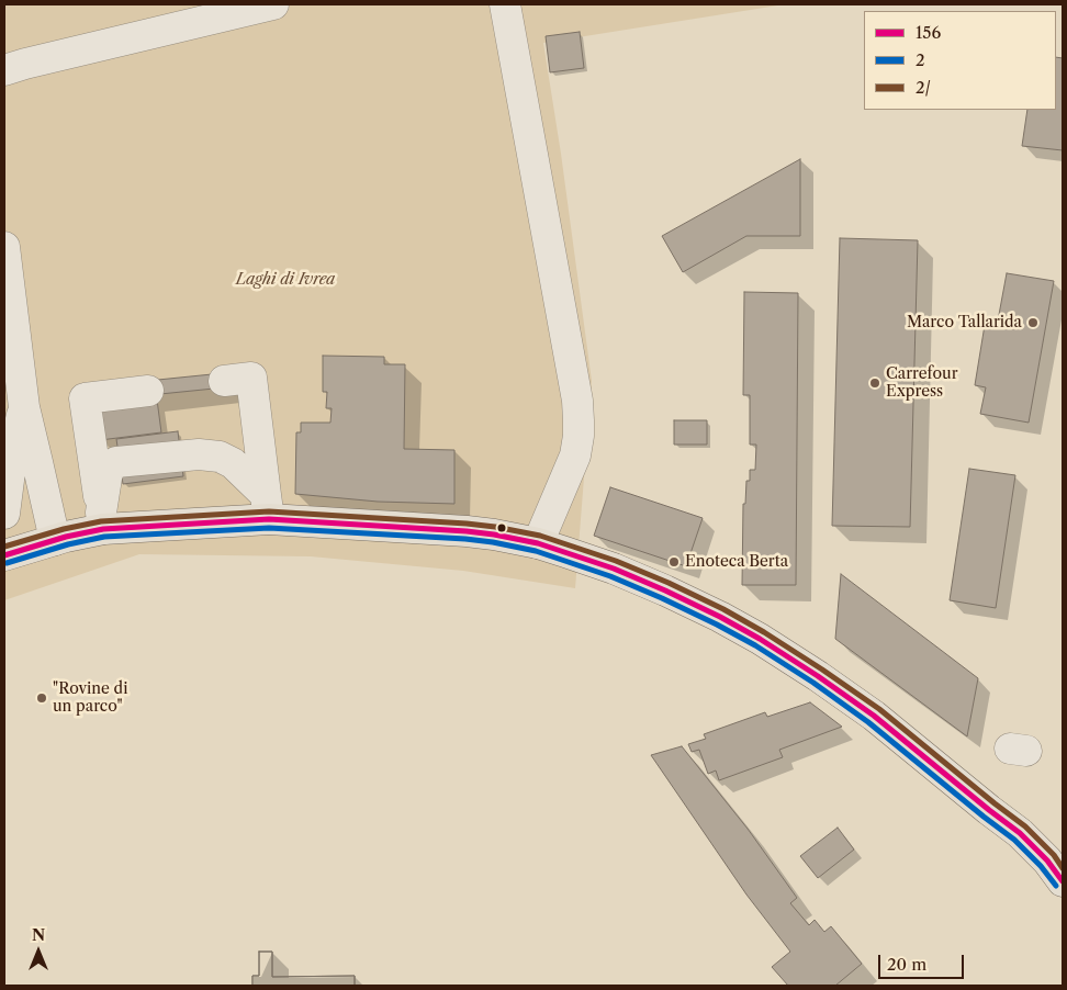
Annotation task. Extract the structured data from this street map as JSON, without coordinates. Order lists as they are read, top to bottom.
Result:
{
  "parks": ["Laghi di Ivrea"],
  "places": [
    "Marco Tallarida",
    "Carrefour Express",
    "Enoteca Berta",
    "\"Rovine di un parco\""
  ],
  "lines": ["transit line 2/", "transit line 156", "transit line 2"],
  "legend": ["156", "2", "2/"],
  "scale_bar": "20 m",
  "north": "top"
}
